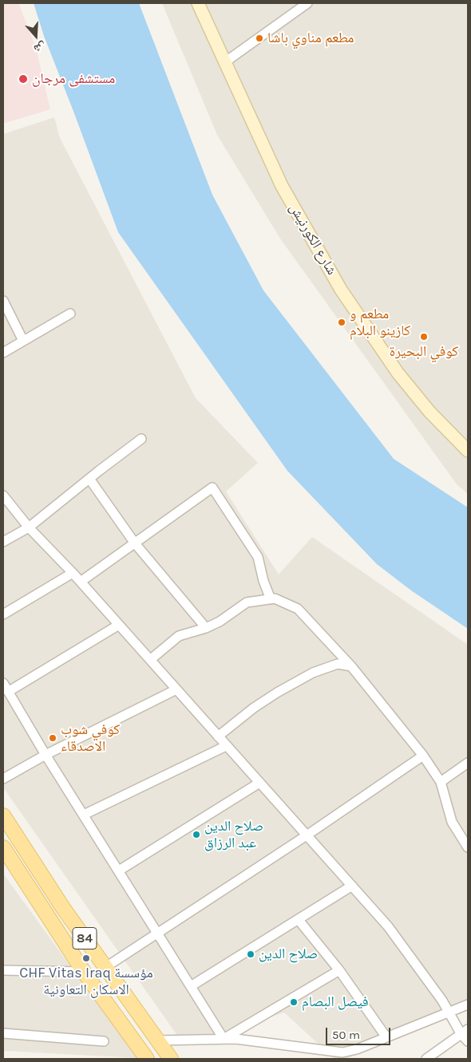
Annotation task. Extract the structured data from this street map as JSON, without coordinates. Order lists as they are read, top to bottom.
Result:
{
  "streets": {
    "main road": ["84"],
    "street": ["شارع الكورنيش"]
  },
  "places": [
    "مطعم مناوي باشا",
    "مستشفى مرجان",
    "مطعم و كازينو البلام",
    "كوفي البحيرة",
    "كوفي شوب الاصدقاء",
    "صلاح الدين عبد الرزاق",
    "صلاح الدين",
    "CHF Vitas Iraq مؤسسة الاسكان التعاونية",
    "فيصل البصام"
  ],
  "scale_bar": "50 m",
  "north": "bottom"
}
